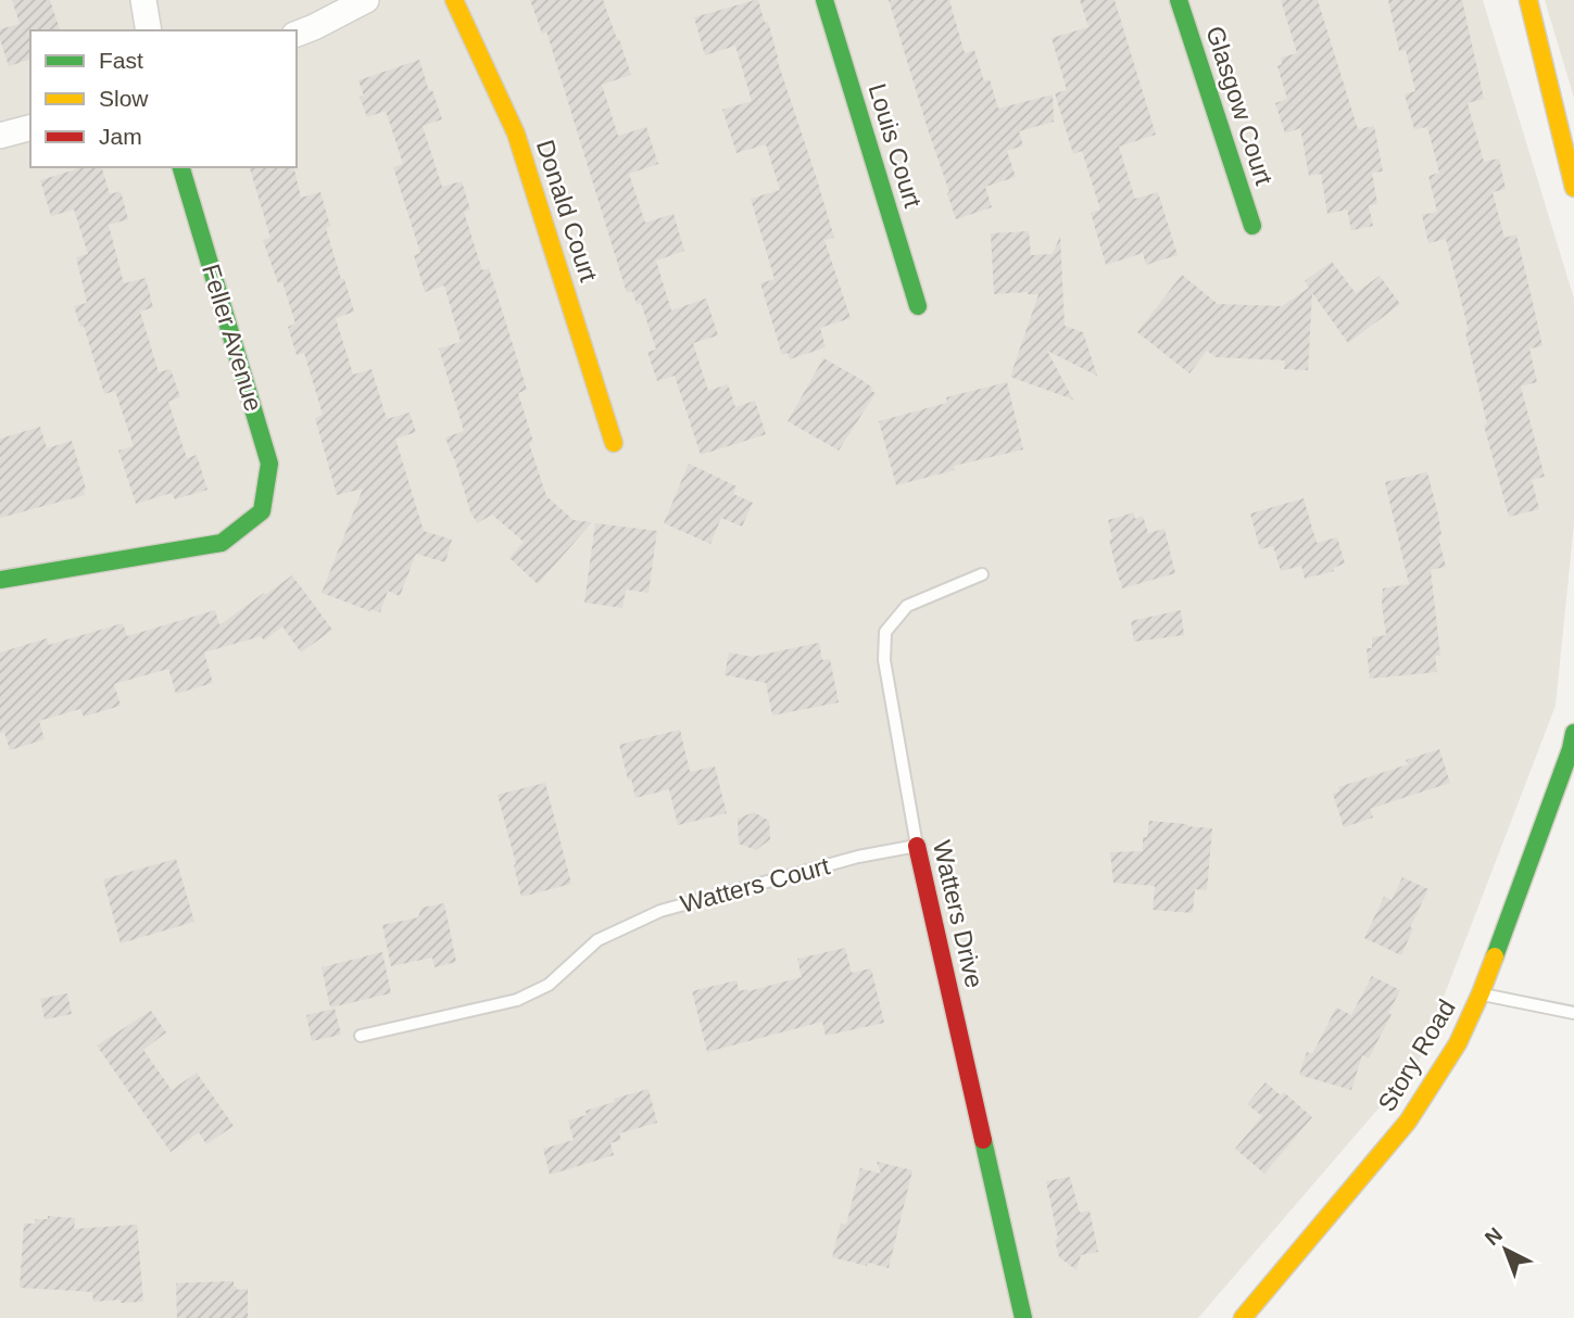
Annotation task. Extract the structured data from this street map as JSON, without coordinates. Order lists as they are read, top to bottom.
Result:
{
  "streets": {
    "street": [
      "Glasgow Court",
      "Louis Court",
      "Donald Court",
      "Feller Avenue",
      "Watters Drive",
      "Story Road"
    ],
    "lane": ["Watters Court"]
  },
  "crossings": [
    ["Watters Court", "Watters Drive"]
  ],
  "legend": ["Fast", "Slow", "Jam"],
  "north": "top left"
}
